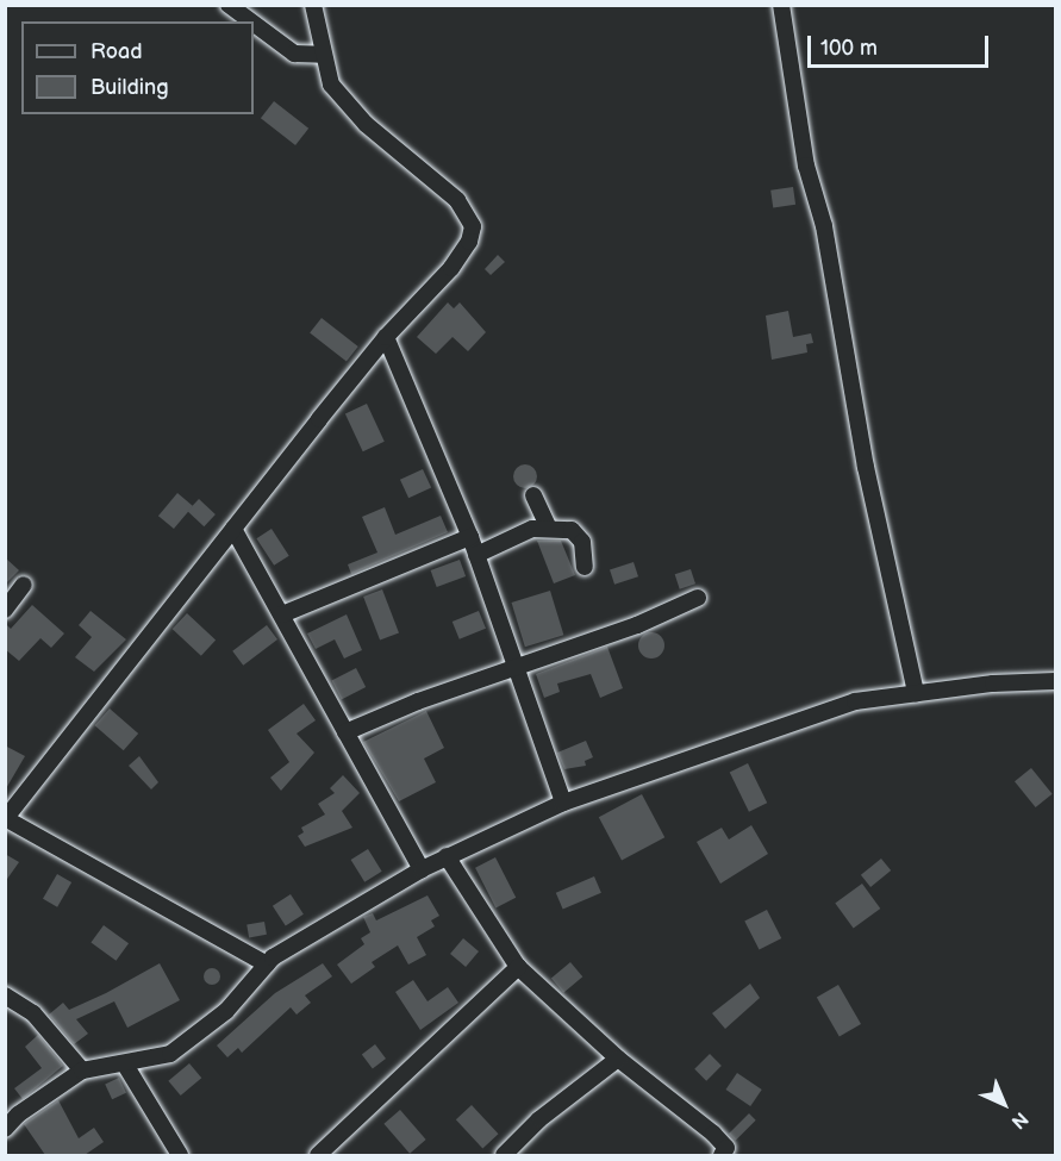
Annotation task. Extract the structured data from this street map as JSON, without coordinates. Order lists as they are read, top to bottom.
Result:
{
  "legend": ["Road", "Building"],
  "scale_bar": "100 m",
  "north": "bottom right"
}
